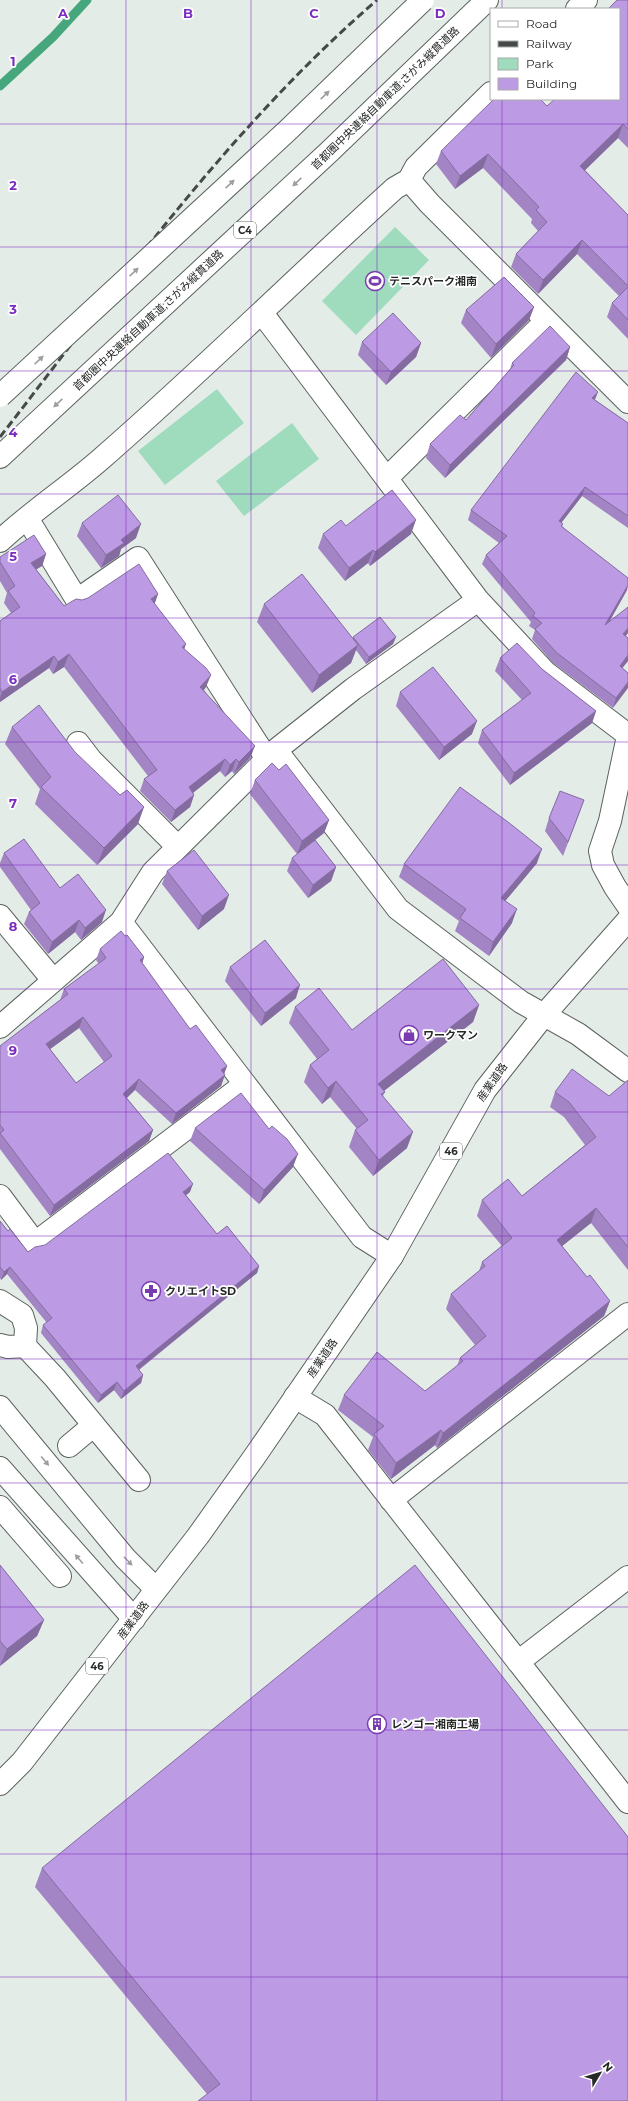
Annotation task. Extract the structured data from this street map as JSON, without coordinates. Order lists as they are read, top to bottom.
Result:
{
  "streets": {
    "main road": [
      "首都圏中央連絡自動車道;さがみ縦貫道路",
      "C4",
      "産業道路",
      "46"
    ]
  },
  "places": {
    "sports": ["テニスパーク湘南"],
    "shop": ["ワークマン"],
    "pharmacy": ["クリエイトSD"],
    "building": ["レンゴー湘南工場"]
  },
  "legend": [
    "Road",
    "Railway",
    "Park",
    "Building"
  ],
  "north": "top right",
  "grid": {
    "columns": [
      "A",
      "B",
      "C",
      "D"
    ],
    "rows": [
      "1",
      "2",
      "3",
      "4",
      "5",
      "6",
      "7",
      "8",
      "9"
    ]
  }
}
